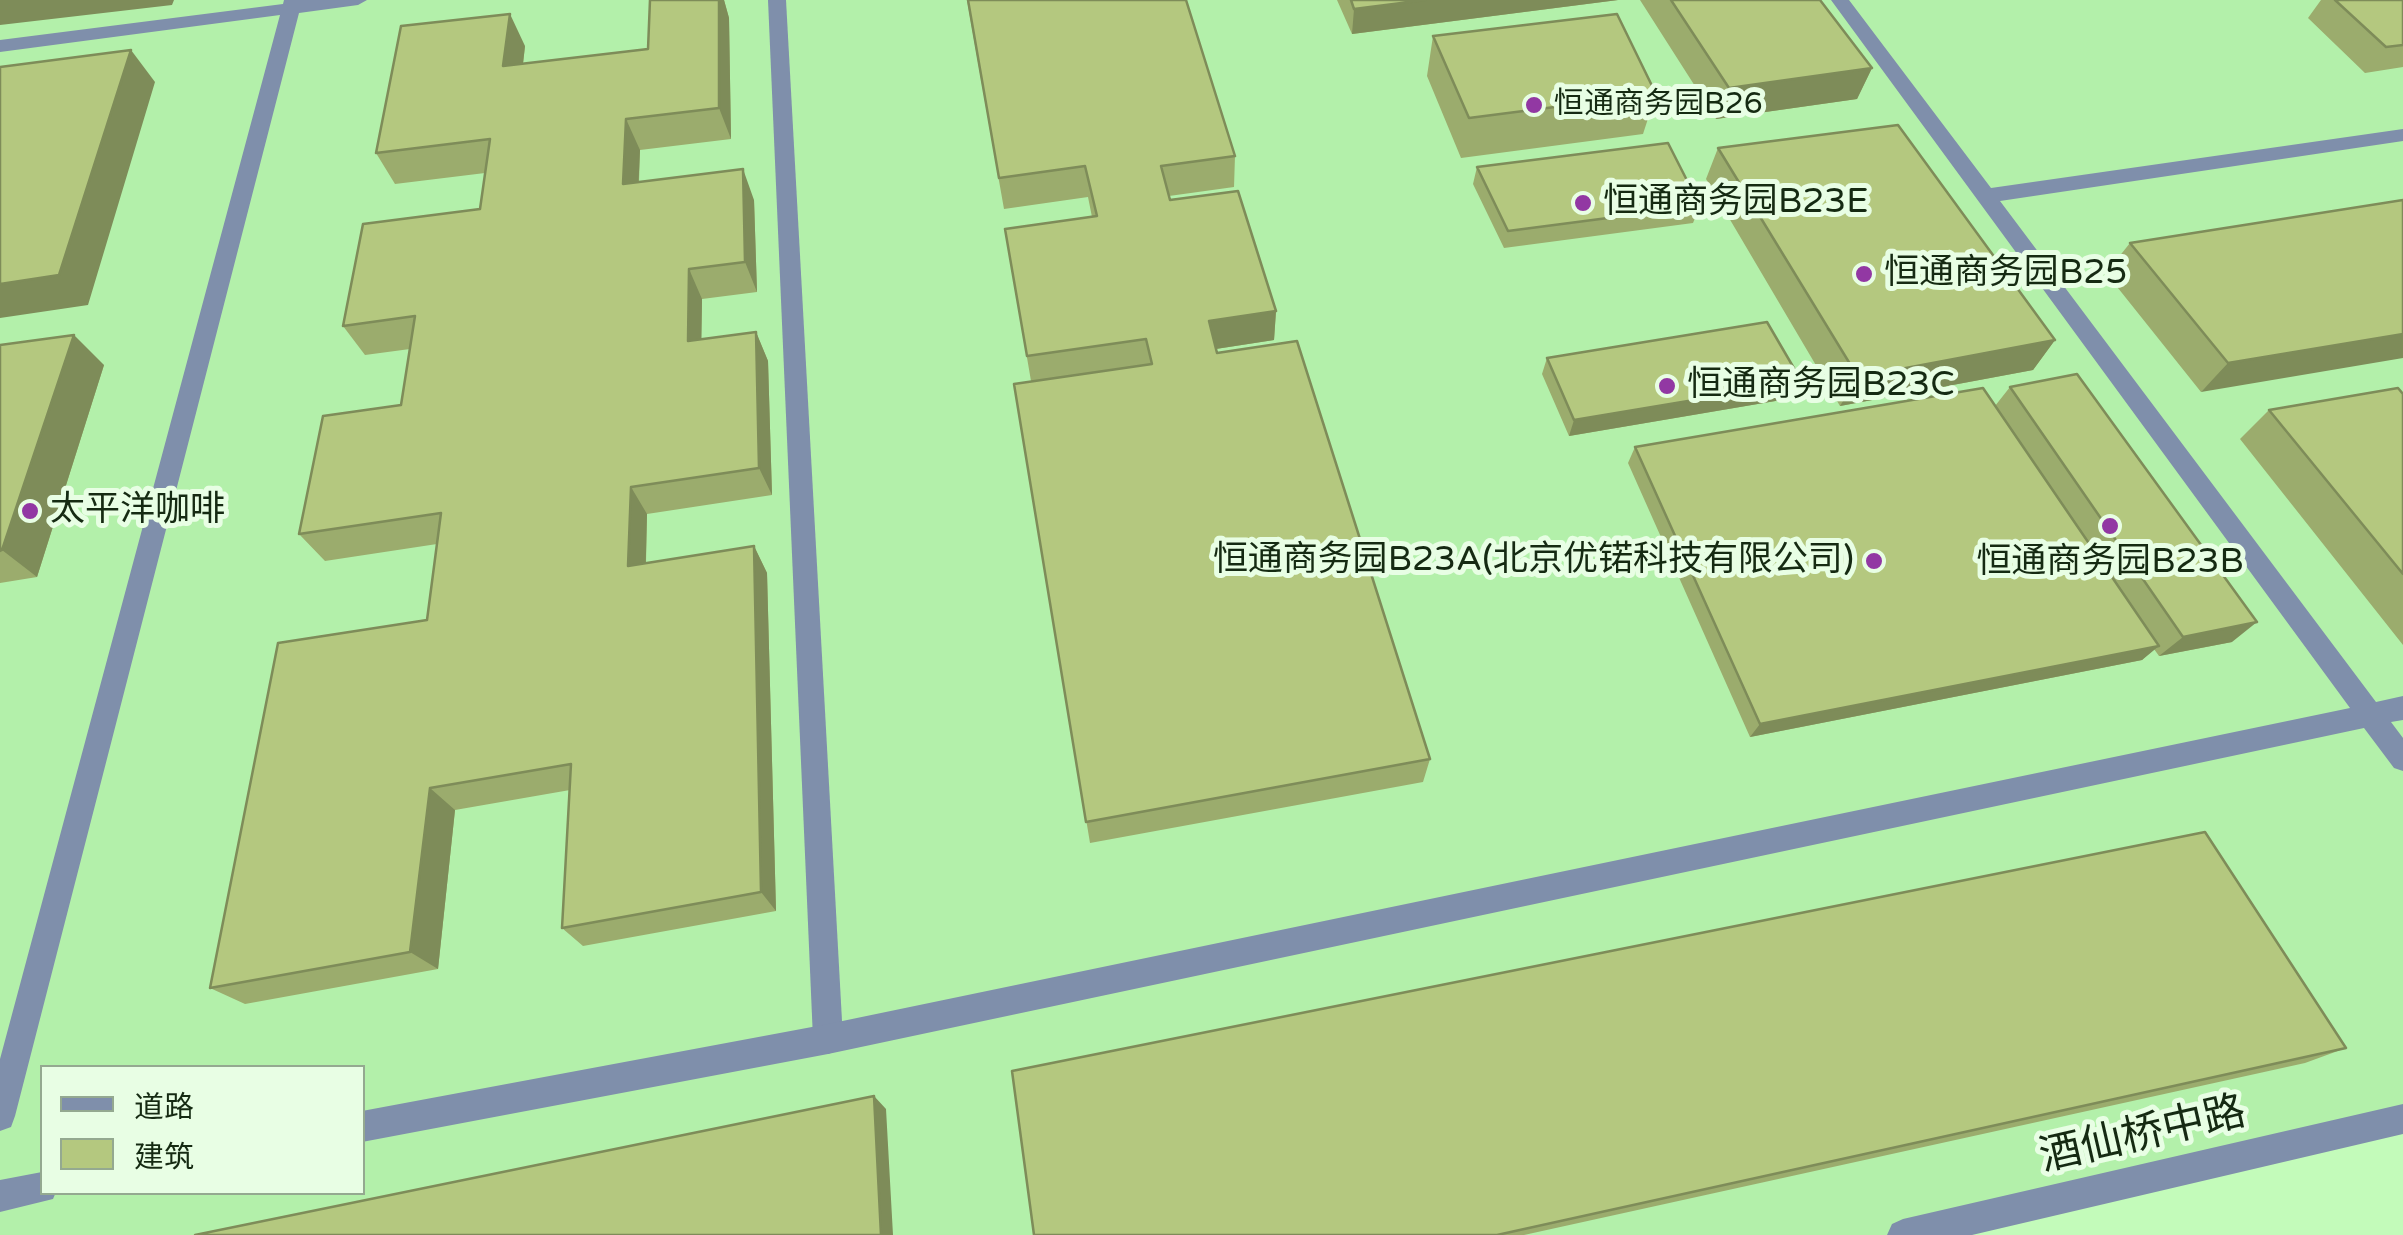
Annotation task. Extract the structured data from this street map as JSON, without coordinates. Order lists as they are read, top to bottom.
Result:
{
  "streets": {
    "street": ["酒仙桥中路"]
  },
  "places": [
    "恒通商务园B26",
    "恒通商务园B23E",
    "恒通商务园B25",
    "恒通商务园B23C",
    "太平洋咖啡",
    "恒通商务园B23B",
    "恒通商务园B23A(北京优锘科技有限公司)"
  ],
  "legend": ["道路", "建筑"]
}
